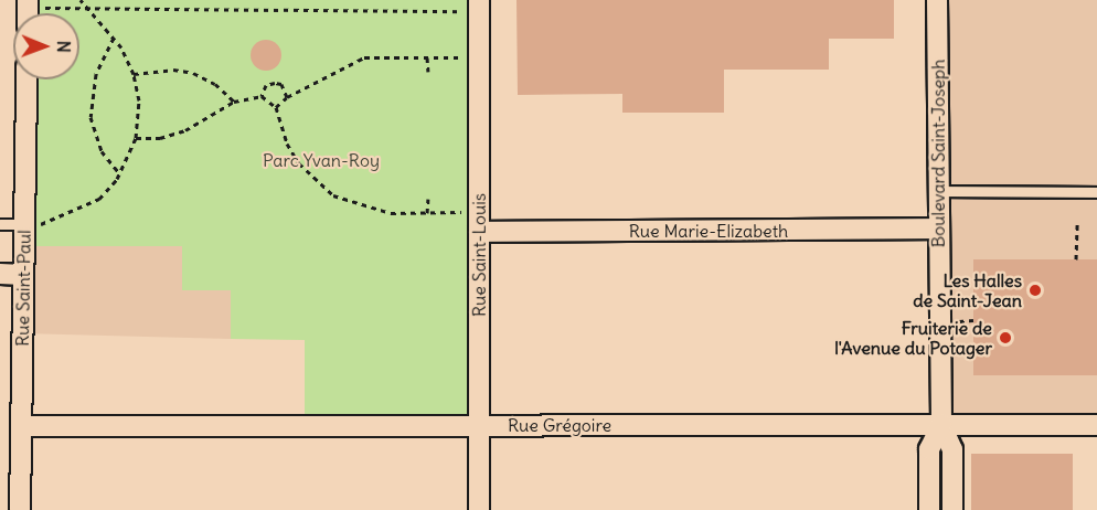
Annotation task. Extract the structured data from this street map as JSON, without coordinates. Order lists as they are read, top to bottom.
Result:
{
  "streets": {
    "street": [
      "Boulevard Saint-Joseph",
      "Rue Marie-Elizabeth",
      "Rue Saint-Louis",
      "Rue Saint-Paul",
      "Rue Grégoire"
    ]
  },
  "crossings": [
    ["Boulevard Saint-Joseph", "Rue Marie-Elizabeth"],
    ["Boulevard Saint-Joseph", "Rue Grégoire"],
    ["Rue Marie-Elizabeth", "Rue Saint-Louis"],
    ["Rue Saint-Louis", "Rue Grégoire"],
    ["Rue Saint-Paul", "Rue Grégoire"]
  ],
  "parks": ["Parc Yvan-Roy"],
  "places": ["Les Halles de Saint-Jean", "Fruiterie de l'Avenue du Potager"],
  "north": "right"
}
